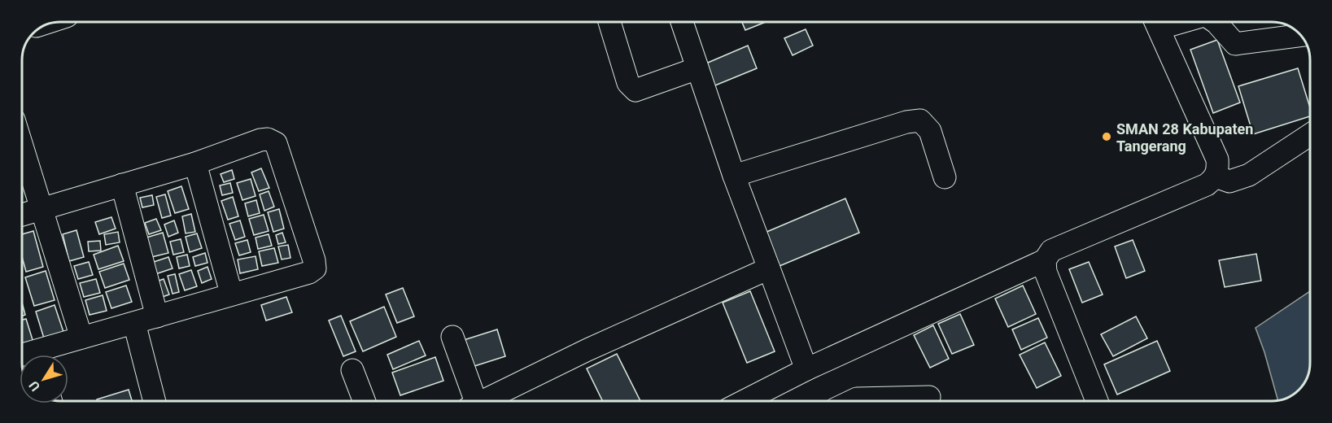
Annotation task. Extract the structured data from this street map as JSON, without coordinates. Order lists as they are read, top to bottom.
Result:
{
  "places": ["SMAN 28 Kabupaten Tangerang"],
  "north": "bottom left"
}
